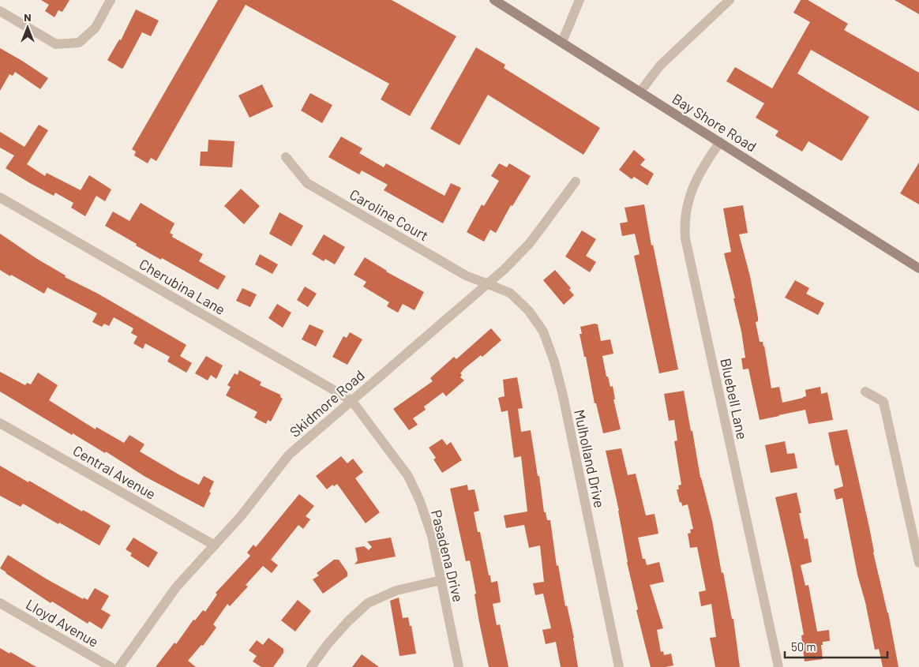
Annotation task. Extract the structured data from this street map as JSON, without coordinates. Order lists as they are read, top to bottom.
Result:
{
  "streets": {
    "main road": ["Bay Shore Road"],
    "street": [
      "Caroline Court",
      "Cherubina Lane",
      "Bluebell Lane",
      "Skidmore Road",
      "Mulholland Drive",
      "Central Avenue",
      "Pasadena Drive",
      "Lloyd Avenue"
    ]
  },
  "crossings": [
    ["Bay Shore Road", "Bluebell Lane"],
    ["Caroline Court", "Skidmore Road"],
    ["Caroline Court", "Mulholland Drive"],
    ["Cherubina Lane", "Skidmore Road"],
    ["Cherubina Lane", "Pasadena Drive"],
    ["Skidmore Road", "Mulholland Drive"],
    ["Skidmore Road", "Central Avenue"],
    ["Skidmore Road", "Pasadena Drive"]
  ],
  "scale_bar": "50 m",
  "north": "top"
}
